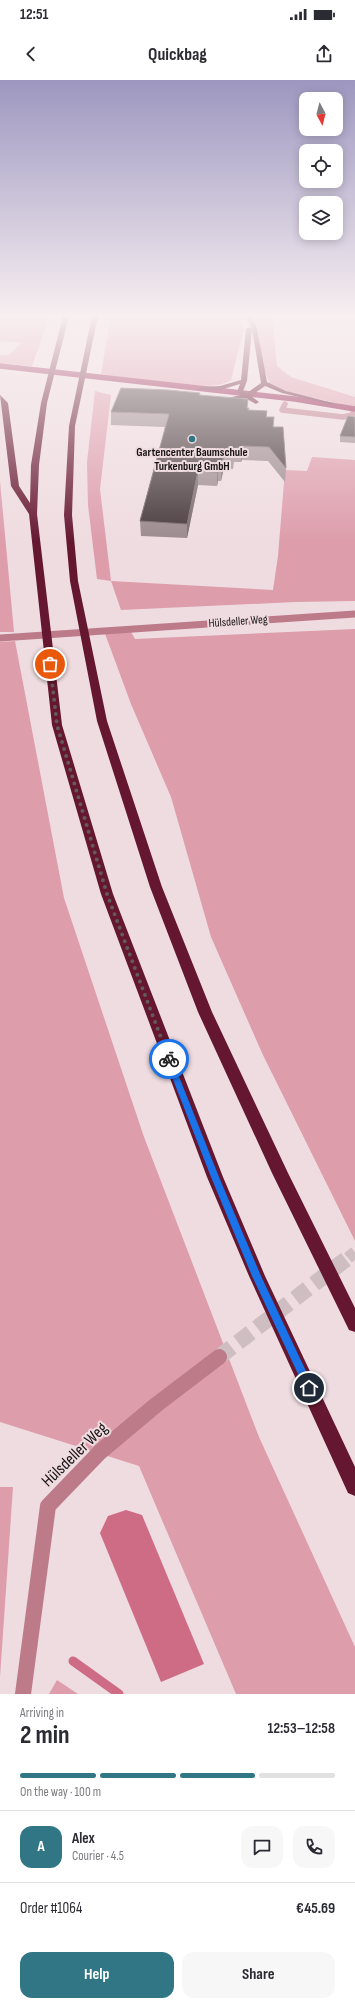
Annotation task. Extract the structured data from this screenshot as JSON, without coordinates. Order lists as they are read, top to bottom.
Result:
{
  "streets": {
    "street": ["Hülsdeller Weg"]
  },
  "places": ["Gartencenter Baumschule Turkenburg GmbH"],
  "north": "bottom",
  "page": {
    "status": "12:51",
    "header": "Quickbag",
    "heading": ["2 min", "Arriving in", "12:53–12:58"],
    "panel": [
      "Alex",
      "Courier · 4.5",
      "Order #1064",
      "€45.69"
    ],
    "bar": "On the way · 100 m",
    "round": "A",
    "buttons": ["Help", "Share"]
  }
}
